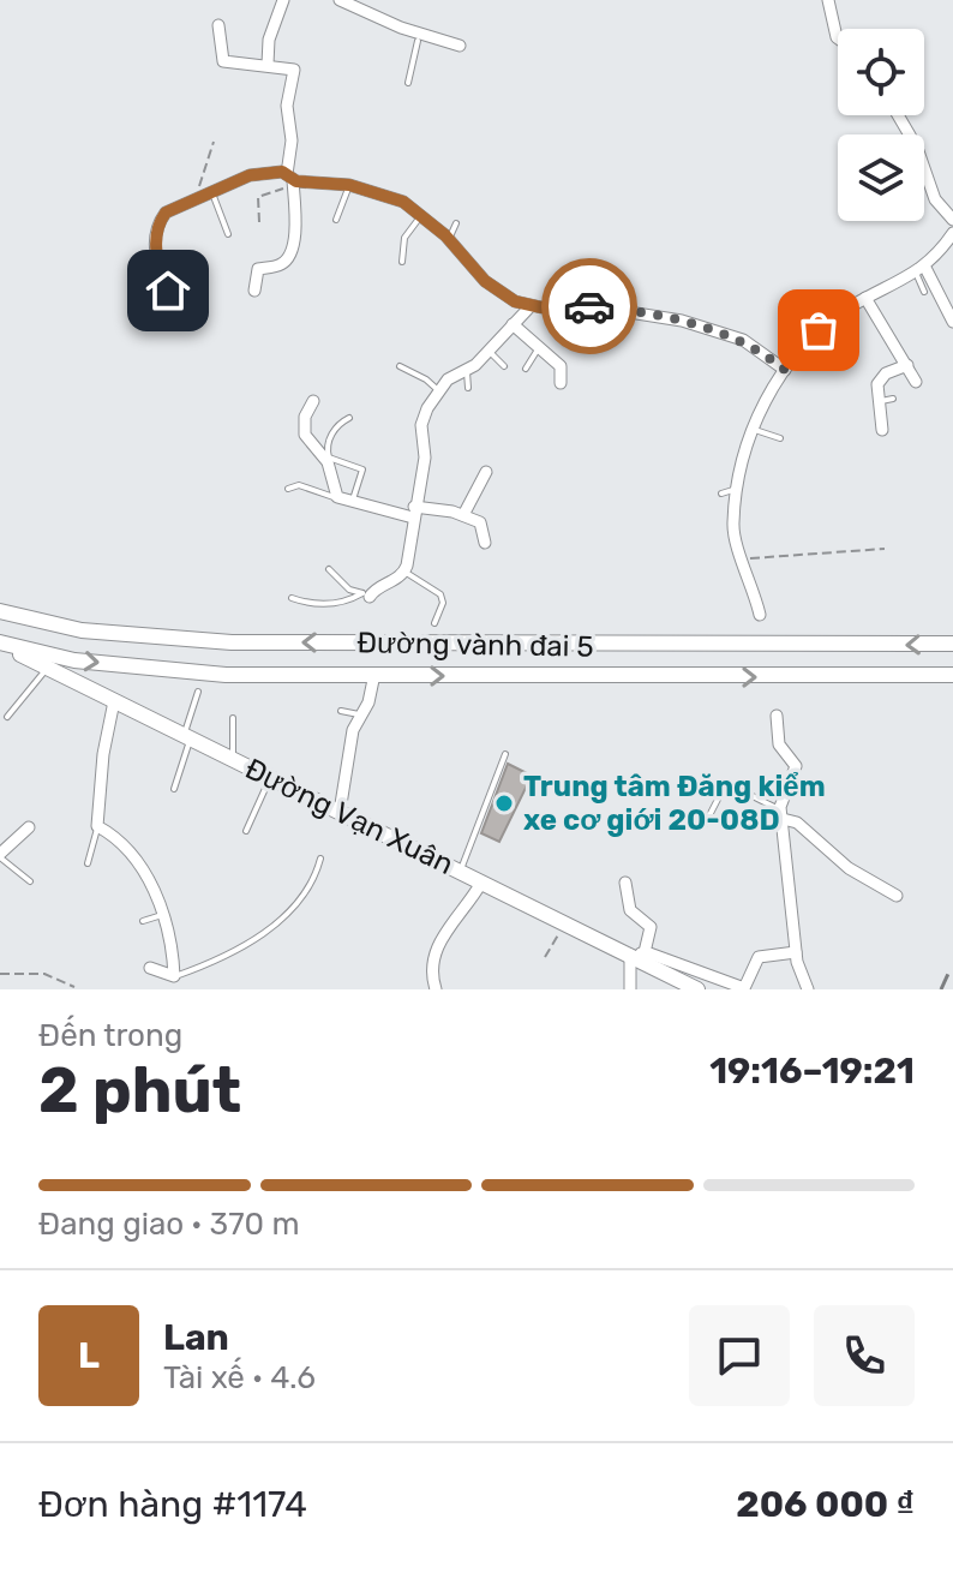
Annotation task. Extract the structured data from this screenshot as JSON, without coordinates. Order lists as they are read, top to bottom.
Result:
{
  "streets": {
    "main road": ["Đường vành đai 5", "Đường Vạn Xuân"]
  },
  "crossings": [
    ["Đường vành đai 5", "Đường Vạn Xuân"]
  ],
  "places": ["Trung tâm Đăng kiểm xe cơ giới 20-08D"],
  "page": {
    "heading": ["2 phút", "Đến trong", "19:16–19:21"],
    "panel": [
      "Lan",
      "Tài xế · 4.6",
      "Đơn hàng #1174",
      "206 000 ₫"
    ],
    "bar": "Đang giao · 370 m",
    "round": "L"
  }
}
